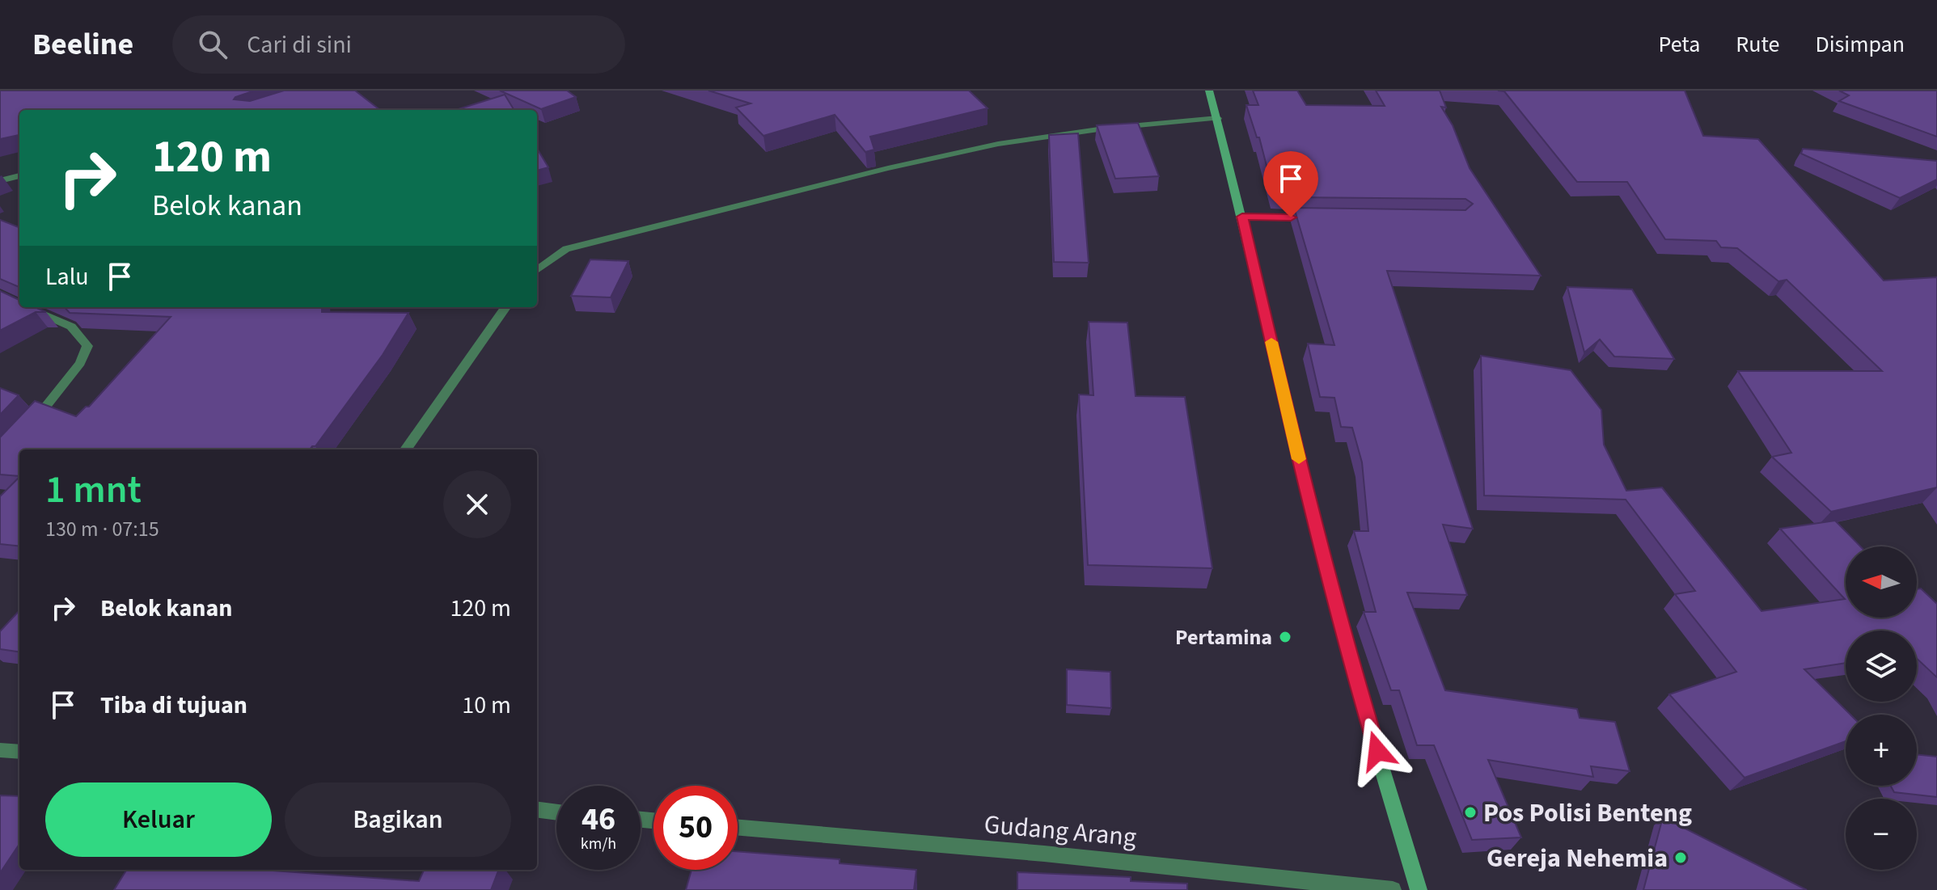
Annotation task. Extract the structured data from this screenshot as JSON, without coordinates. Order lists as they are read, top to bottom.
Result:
{
  "streets": {
    "street": ["Gudang Arang"]
  },
  "places": ["Pertamina", "Pos Polisi Benteng", "Gereja Nehemia"],
  "north": "left",
  "page": {
    "header": "Beeline",
    "search": "Cari di sini",
    "nav": ["Peta", "Rute", "Disimpan"],
    "turn": ["120 m", "Belok kanan"],
    "then": "Lalu",
    "heading": ["1 mnt", "130 m · 07:15"],
    "map_buttons": ["+", "−"],
    "list": [
      {
        "name": "Belok kanan",
        "value": "120 m"
      },
      {
        "name": "Tiba di tujuan",
        "value": "10 m"
      }
    ],
    "buttons": ["Keluar", "Bagikan"],
    "speed": "46 km/h",
    "limit": "50"
  }
}
